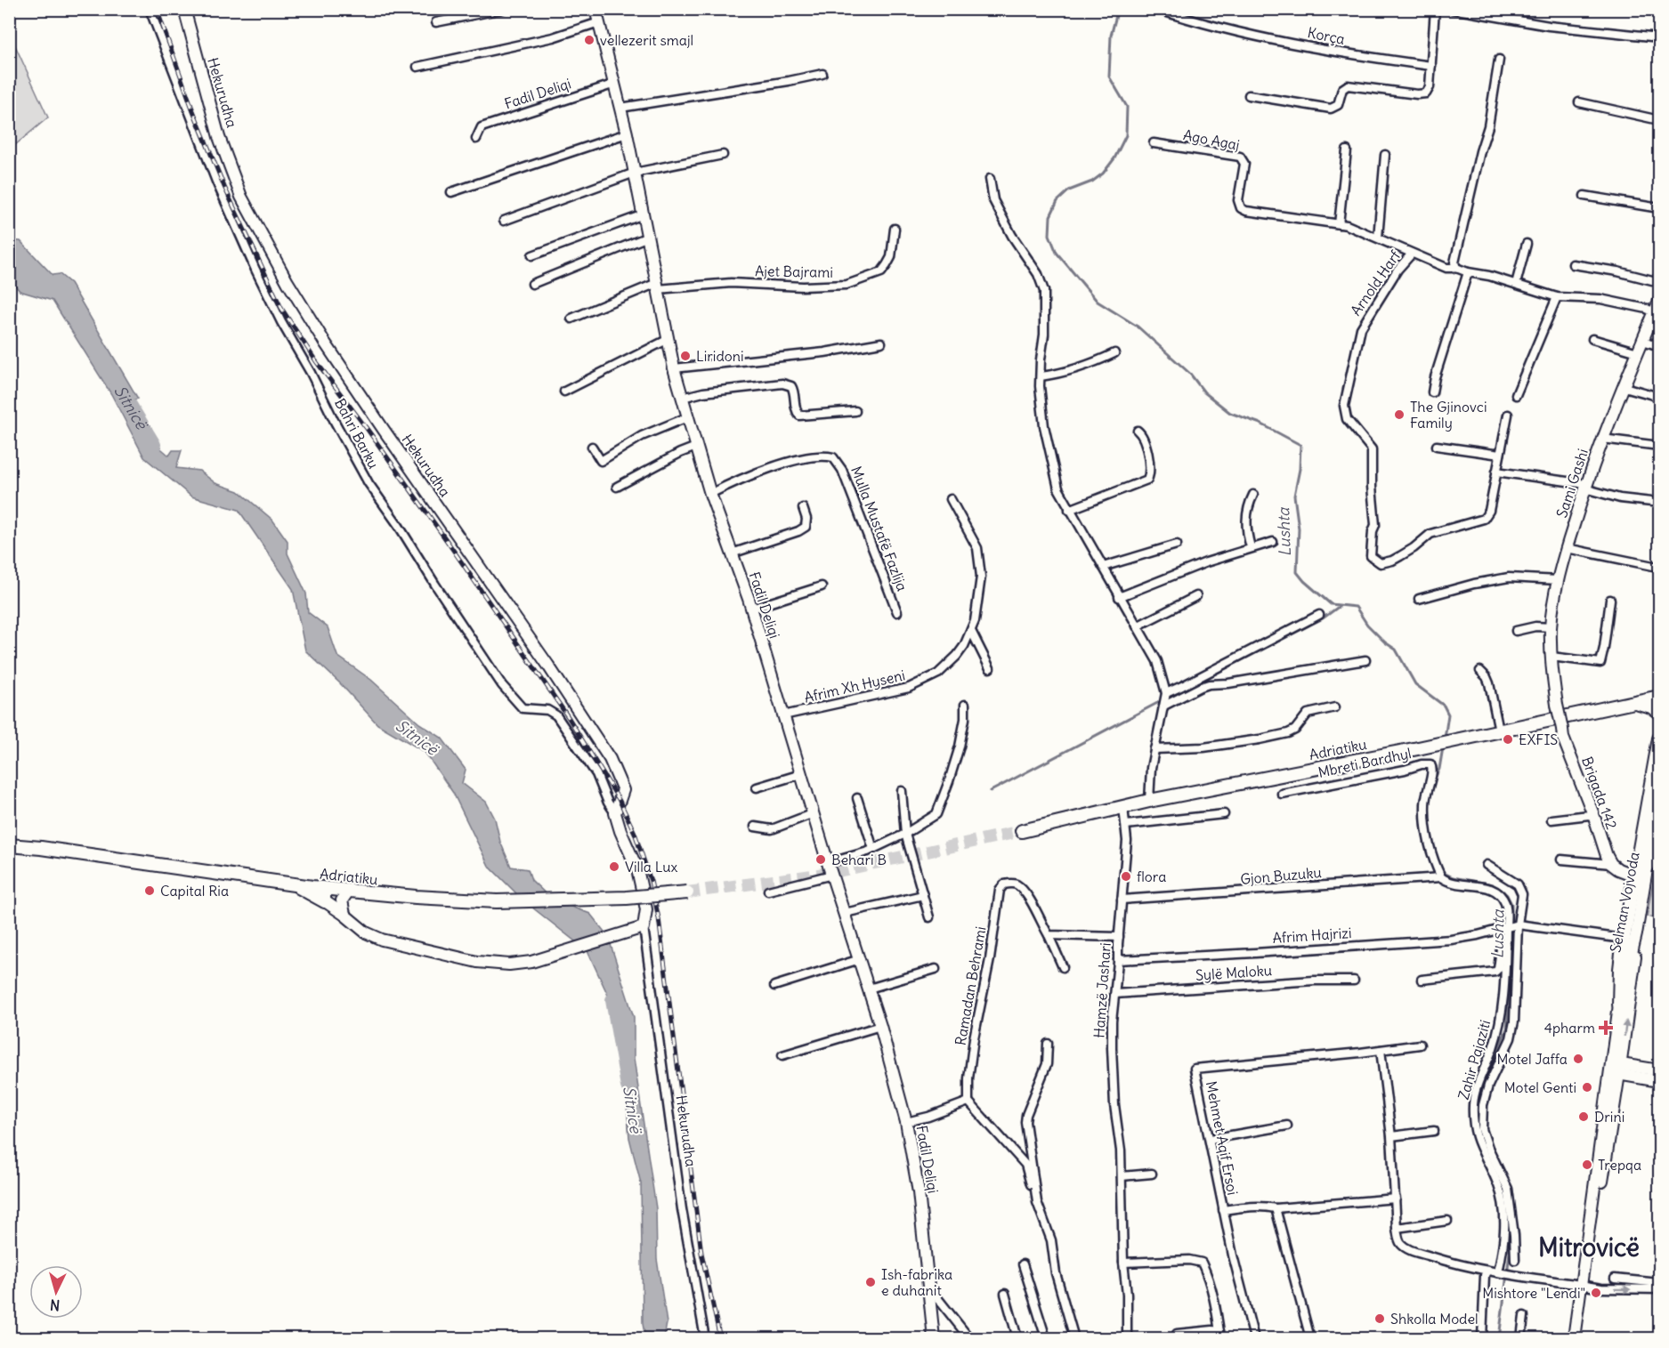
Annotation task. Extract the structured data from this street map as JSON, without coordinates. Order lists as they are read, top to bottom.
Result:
{
  "streets": {
    "main road": [
      "Hekurudha",
      "Fadil Deliqi",
      "Sami Gashi",
      "Adriatiku",
      "Brigada 142",
      "Selman Vojvoda"
    ],
    "street": [
      "Korça",
      "Ago Agaj",
      "Ajet Bajrami",
      "Arnold Harf",
      "Bahri Barku",
      "Mulla Mustafë Fazlija",
      "Afrim Xh Hyseni",
      "Mbreti Bardhyl",
      "Gjon Buzuku",
      "Afrim Hajrizi",
      "Sylë Maloku",
      "Ramadan Behrami",
      "Hamzë Jashari",
      "Zahir Pajaziti",
      "Mehmet Aqif Ersoi"
    ]
  },
  "crossings": [
    ["Hekurudha", "Bahri Barku"],
    ["Fadil Deliqi", "Ajet Bajrami"],
    ["Fadil Deliqi", "Mulla Mustafë Fazlija"],
    ["Fadil Deliqi", "Afrim Xh Hyseni"],
    ["Ago Agaj", "Arnold Harf"],
    ["Ago Agaj", "Sami Gashi"],
    ["Sami Gashi", "Brigada 142"],
    ["Adriatiku", "Hamzë Jashari"],
    ["Mbreti Bardhyl", "Gjon Buzuku"],
    ["Gjon Buzuku", "Hamzë Jashari"],
    ["Afrim Hajrizi", "Hamzë Jashari"],
    ["Sylë Maloku", "Hamzë Jashari"]
  ],
  "districts": ["Mitrovicë"],
  "water": ["Sitnicë", "Lushta"],
  "places": {
    "other": [
      "vellezerit smajl",
      "Liridoni",
      "The Gjinovci Family",
      "EXFIS",
      "Behari B",
      "Villa Lux",
      "flora",
      "Capital Ria",
      "Motel Jaffa",
      "Motel Genti",
      "Drini",
      "Trepqa",
      "Ish-fabrika e duhanit",
      "Mishtore \"Lendi\"",
      "Shkolla Model"
    ],
    "health": ["4pharm"]
  },
  "north": "bottom"
}
